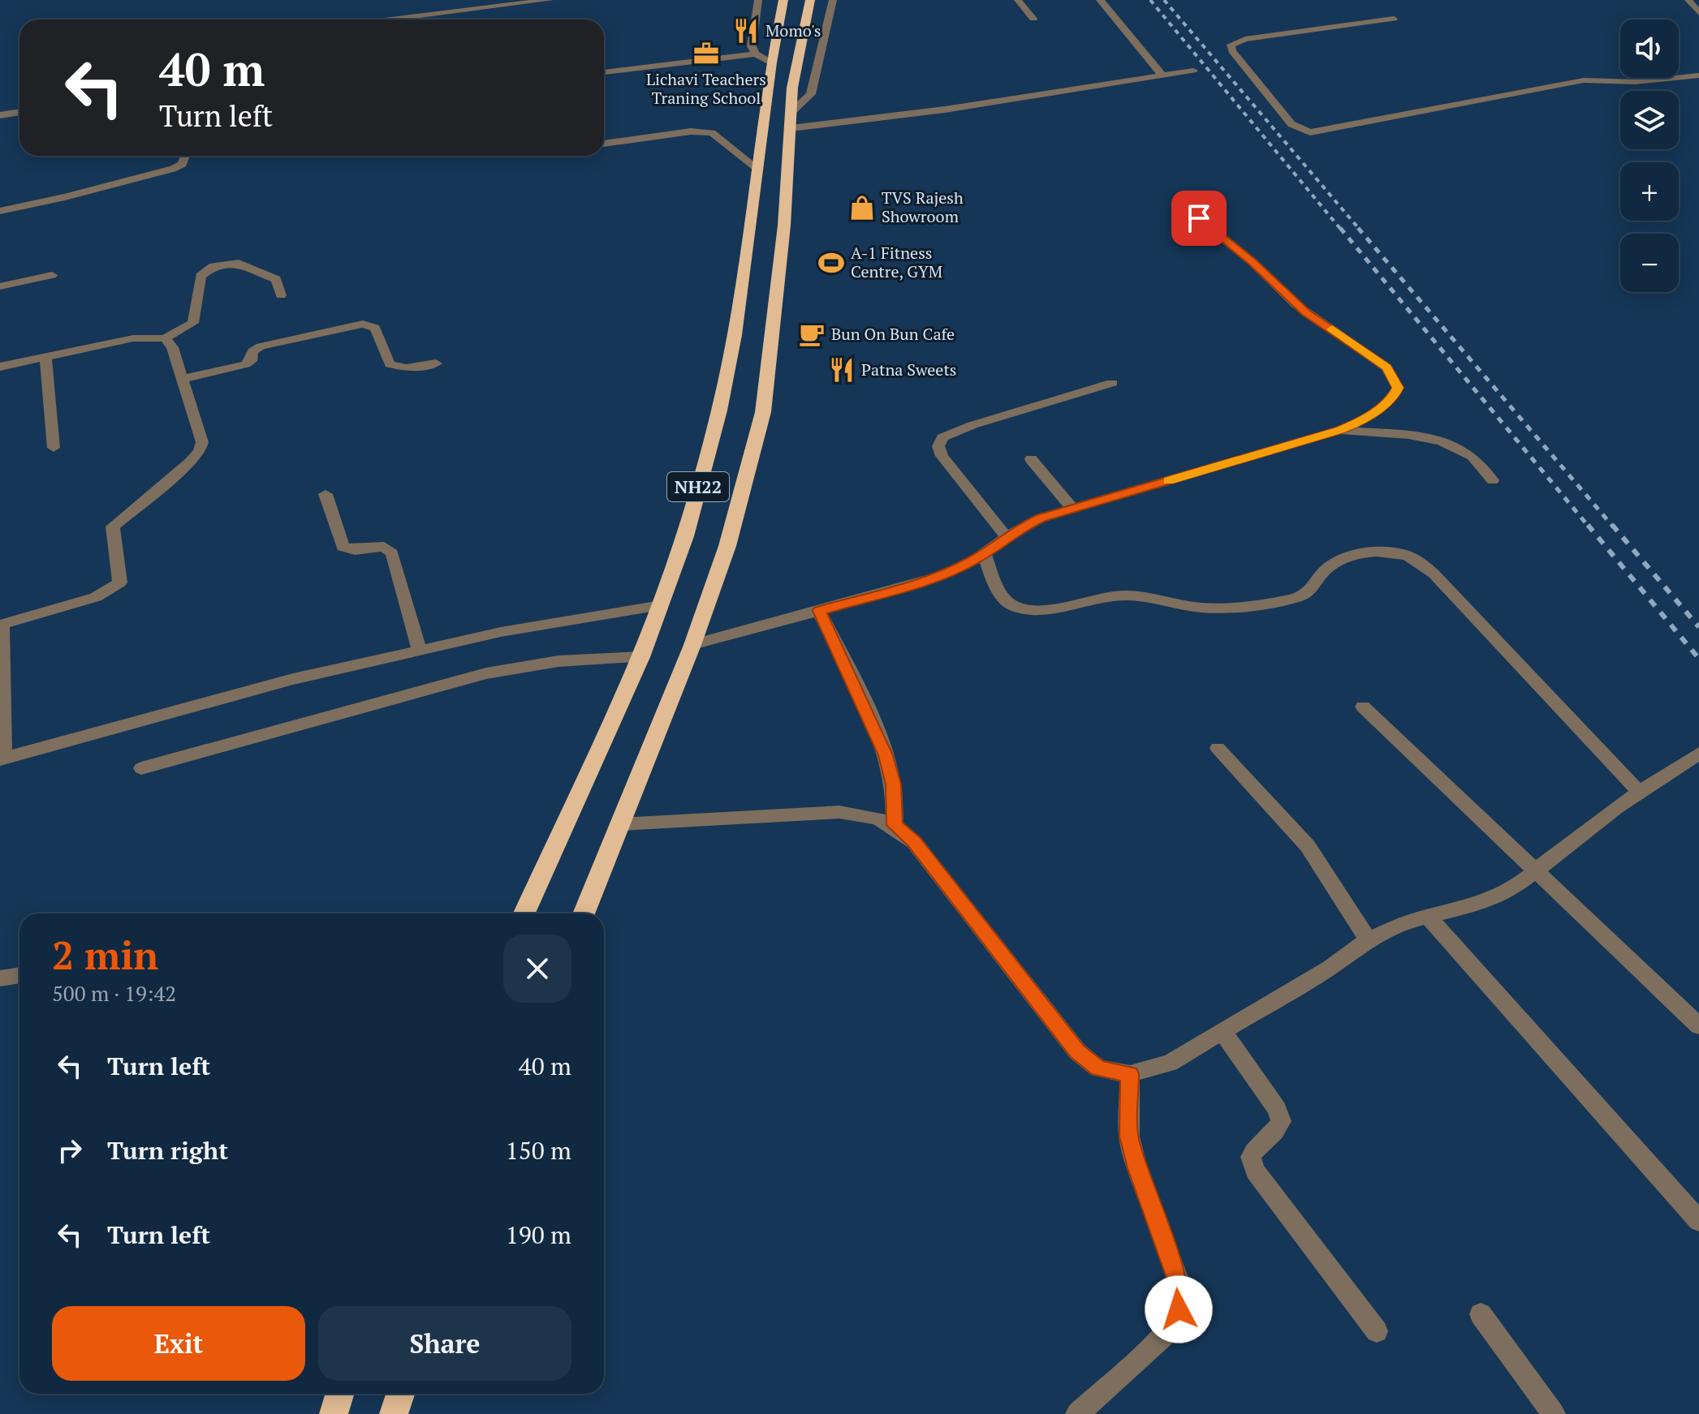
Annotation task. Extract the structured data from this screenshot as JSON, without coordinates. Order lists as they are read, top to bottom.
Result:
{
  "streets": {
    "highway": ["NH22"]
  },
  "places": {
    "restaurant": ["Momo's", "Patna Sweets"],
    "office": ["Lichavi Teachers Traning School"],
    "shop": ["TVS Rajesh Showroom"],
    "sports": ["A-1 Fitness Centre, GYM"],
    "cafe": ["Bun On Bun Cafe"]
  },
  "page": {
    "map_buttons": ["+", "−"],
    "turn": ["40 m", "Turn left"],
    "heading": ["2 min", "500 m · 19:42"],
    "list": [
      {
        "name": "Turn left",
        "value": "40 m"
      },
      {
        "name": "Turn right",
        "value": "150 m"
      },
      {
        "name": "Turn left",
        "value": "190 m"
      }
    ],
    "buttons": ["Exit", "Share"]
  }
}
